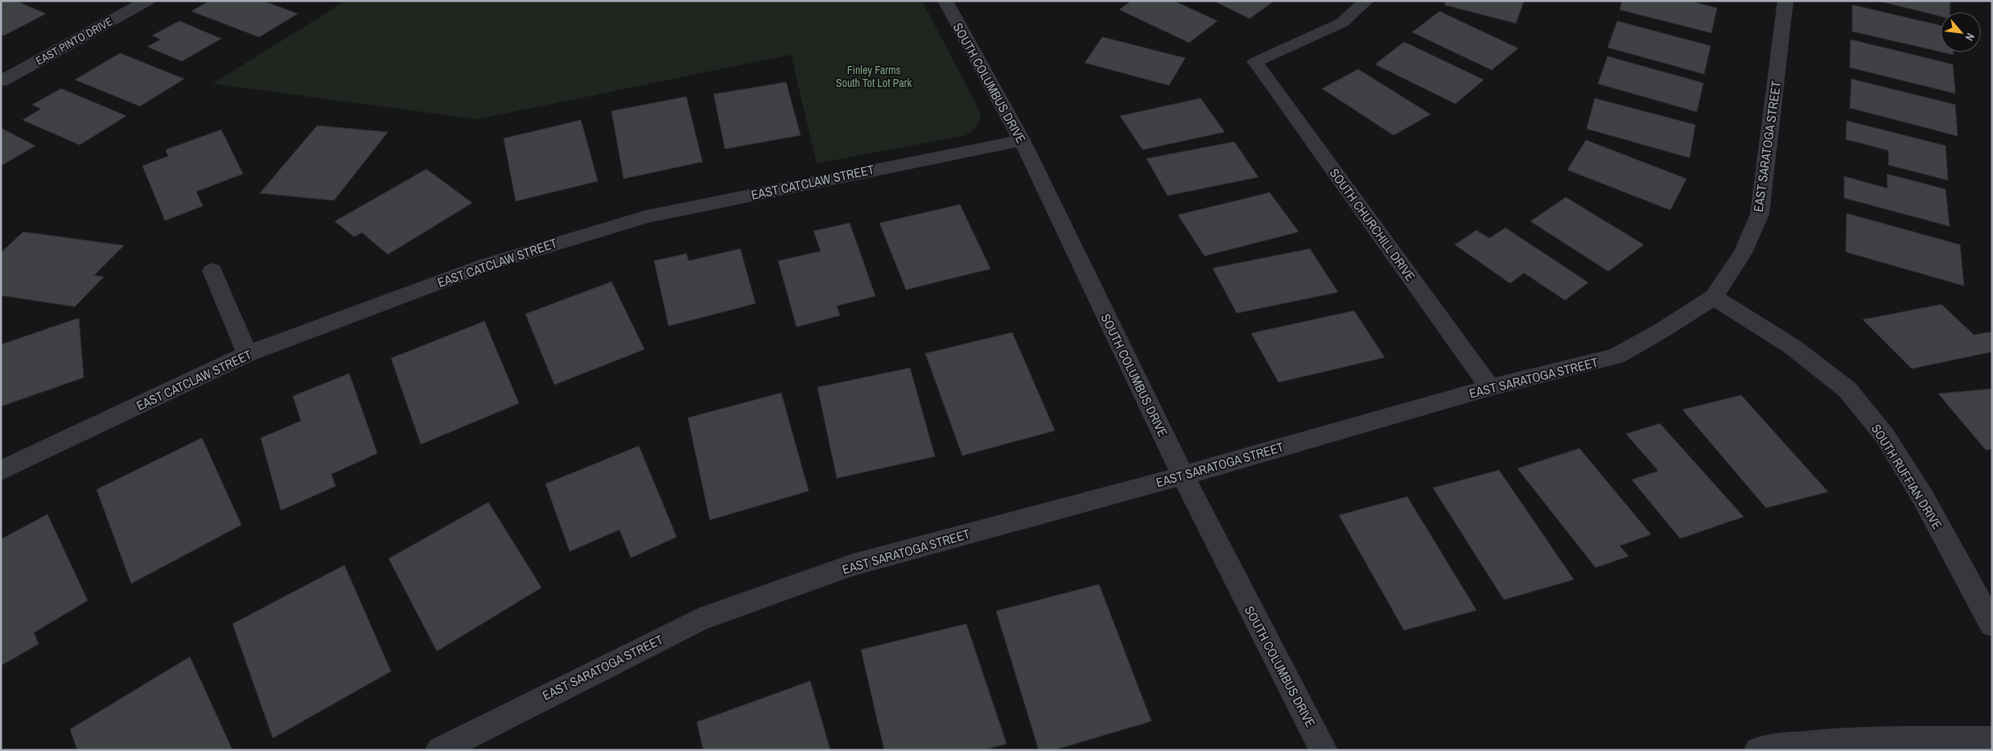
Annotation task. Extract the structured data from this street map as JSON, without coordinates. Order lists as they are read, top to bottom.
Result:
{
  "streets": {
    "street": [
      "EAST PINTO DRIVE",
      "SOUTH COLUMBUS DRIVE",
      "EAST SARATOGA STREET",
      "EAST CATCLAW STREET",
      "SOUTH CHURCHILL DRIVE",
      "SOUTH RUFFIAN DRIVE"
    ]
  },
  "crossings": [
    ["SOUTH COLUMBUS DRIVE", "EAST SARATOGA STREET"],
    ["SOUTH COLUMBUS DRIVE", "EAST CATCLAW STREET"],
    ["EAST SARATOGA STREET", "SOUTH CHURCHILL DRIVE"],
    ["EAST SARATOGA STREET", "SOUTH RUFFIAN DRIVE"]
  ],
  "parks": ["Finley Farms South Tot Lot Park"],
  "north": "bottom right"
}
